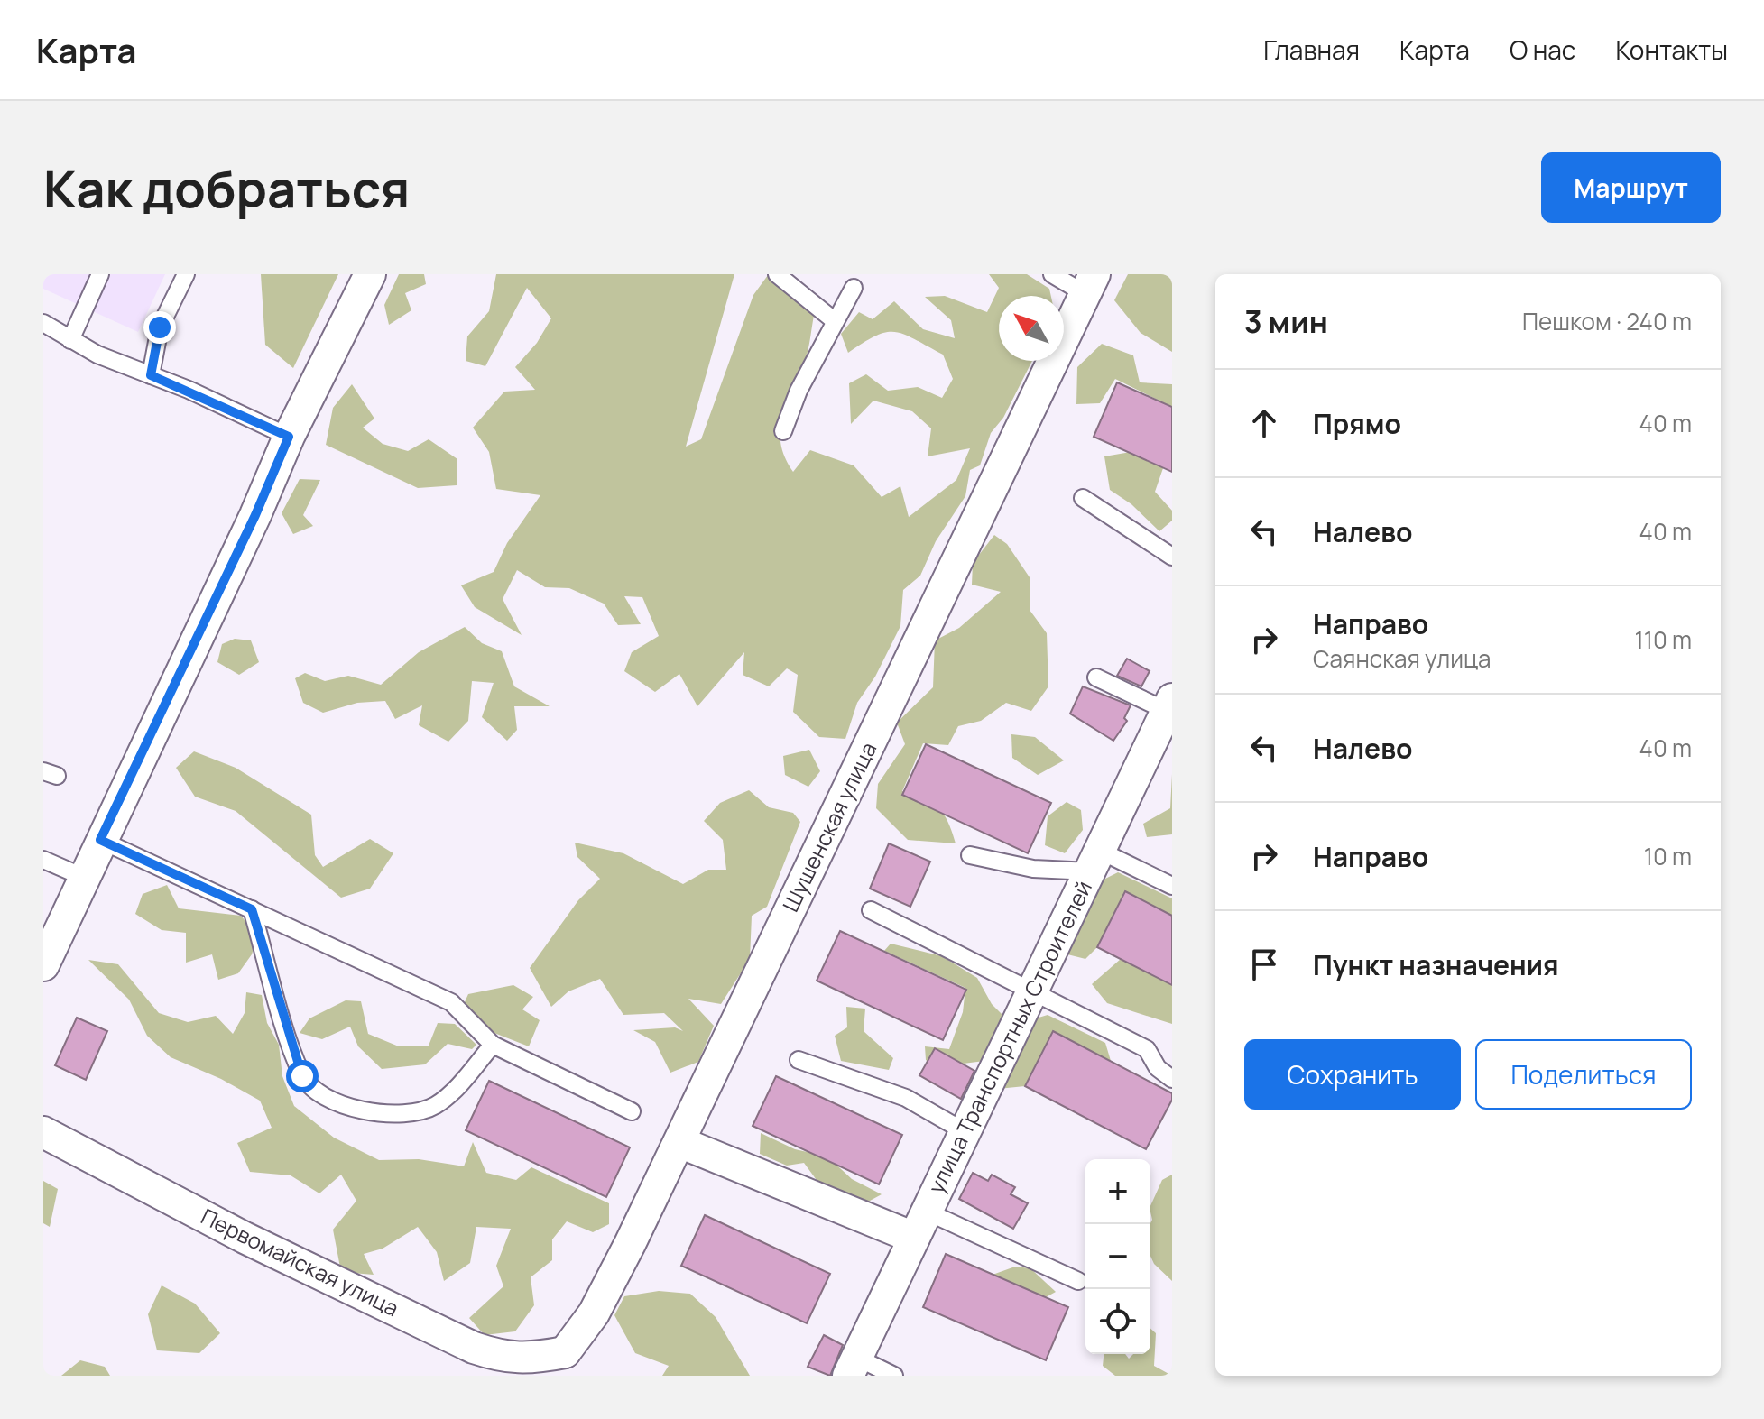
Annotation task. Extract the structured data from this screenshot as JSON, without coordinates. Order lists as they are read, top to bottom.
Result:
{
  "streets": {
    "street": ["Шушенская улица", "улица Транспортных Строителей", "Первомайская улица"]
  },
  "crossings": [
    ["Шушенская улица", "Первомайская улица"]
  ],
  "north": "top left",
  "page": {
    "header": "Карта",
    "nav": [
      "Главная",
      "Карта",
      "О нас",
      "Контакты"
    ],
    "buttons": [
      "Маршрут",
      ["Сохранить", "Поделиться"]
    ],
    "title": "Как добраться",
    "heading": ["3 мин", "Пешком · 240 m"],
    "list": [
      ["Прямо", "40 m"],
      ["Налево", "40 m"],
      ["Направо", "Саянская улица", "110 m"],
      ["Налево", "40 m"],
      ["Направо", "10 m"],
      "Пункт назначения"
    ],
    "map_buttons": ["+", "−"]
  }
}
